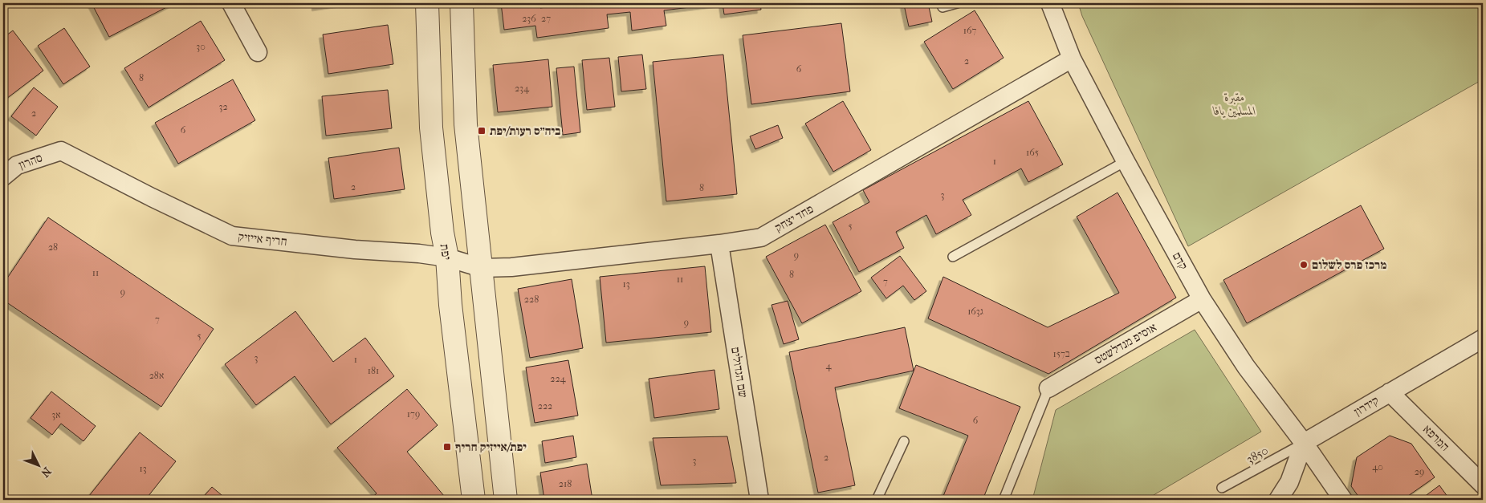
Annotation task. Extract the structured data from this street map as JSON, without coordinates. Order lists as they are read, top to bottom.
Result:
{
  "streets": {
    "street": [
      "סהרון",
      "פחד יצחק",
      "חריף אייזיק",
      "יפת",
      "קדם",
      "אוסיפ מנדלשטס",
      "שם הגדולים",
      "קידרון",
      "המרפא"
    ],
    "lane": ["3850"]
  },
  "crossings": [
    ["סהרון", "חריף אייזיק"],
    ["פחד יצחק", "חריף אייזיק"],
    ["פחד יצחק", "קדם"],
    ["פחד יצחק", "שם הגדולים"],
    ["חריף אייזיק", "יפת"],
    ["קדם", "אוסיפ מנדלשטס"],
    ["קדם", "קידרון"],
    ["קדם", "3850"],
    ["קידרון", "המרפא"],
    ["קידרון", "3850"]
  ],
  "parks": ["مقبرة المسلمين يافا"],
  "places": {
    "transit": ["ביה״ס רעות/יפת", "יפת/אייזיק חריף"],
    "other": ["מרכז פרס לשלום"]
  },
  "house_numbers": [
    "236",
    "27",
    "167",
    "30",
    "2",
    "6",
    "8",
    "234",
    "32",
    "2",
    "6",
    "165",
    "1",
    "2",
    "8",
    "3",
    "5",
    "28",
    "9",
    "11",
    "8",
    "11",
    "7",
    "13",
    "9",
    "228",
    "163ג",
    "7",
    "9",
    "5",
    "157ב",
    "3",
    "1",
    "4",
    "181",
    "28א",
    "224",
    "222",
    "179",
    "3א",
    "6",
    "2",
    "3",
    "40",
    "13",
    "29",
    "218"
  ],
  "north": "bottom right"
}
